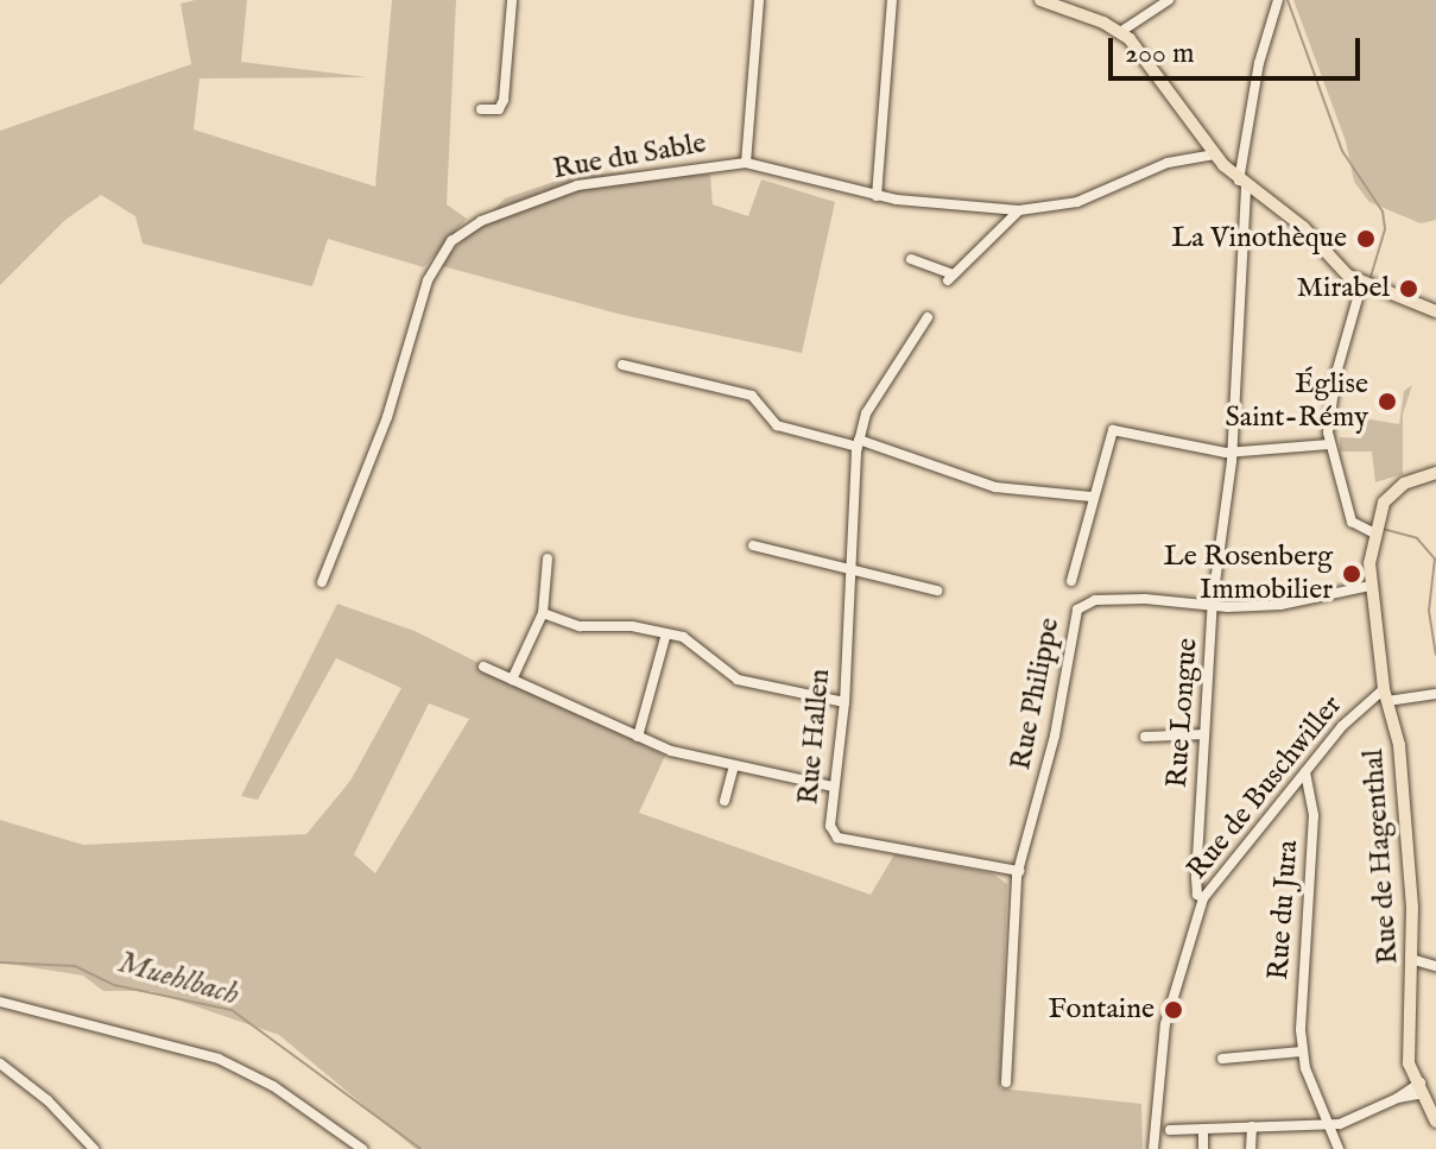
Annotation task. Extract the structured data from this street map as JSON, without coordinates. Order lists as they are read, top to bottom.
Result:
{
  "streets": {
    "main road": ["Rue de Hagenthal"],
    "street": [
      "Rue du Sable",
      "Rue Philippe",
      "Rue Longue",
      "Rue Hallen",
      "Rue de Buschwiller",
      "Rue du Jura"
    ]
  },
  "crossings": [
    ["Rue Philippe", "Rue Longue"],
    ["Rue Philippe", "Rue Hallen"],
    ["Rue Philippe", "Rue de Hagenthal"],
    ["Rue Longue", "Rue de Buschwiller"],
    ["Rue de Buschwiller", "Rue de Hagenthal"],
    ["Rue de Buschwiller", "Rue du Jura"]
  ],
  "water": ["Muehlbach"],
  "places": [
    "La Vinothèque",
    "Mirabel",
    "Église Saint-Rémy",
    "Le Rosenberg Immobilier",
    "Fontaine"
  ],
  "scale_bar": "200 m"
}
